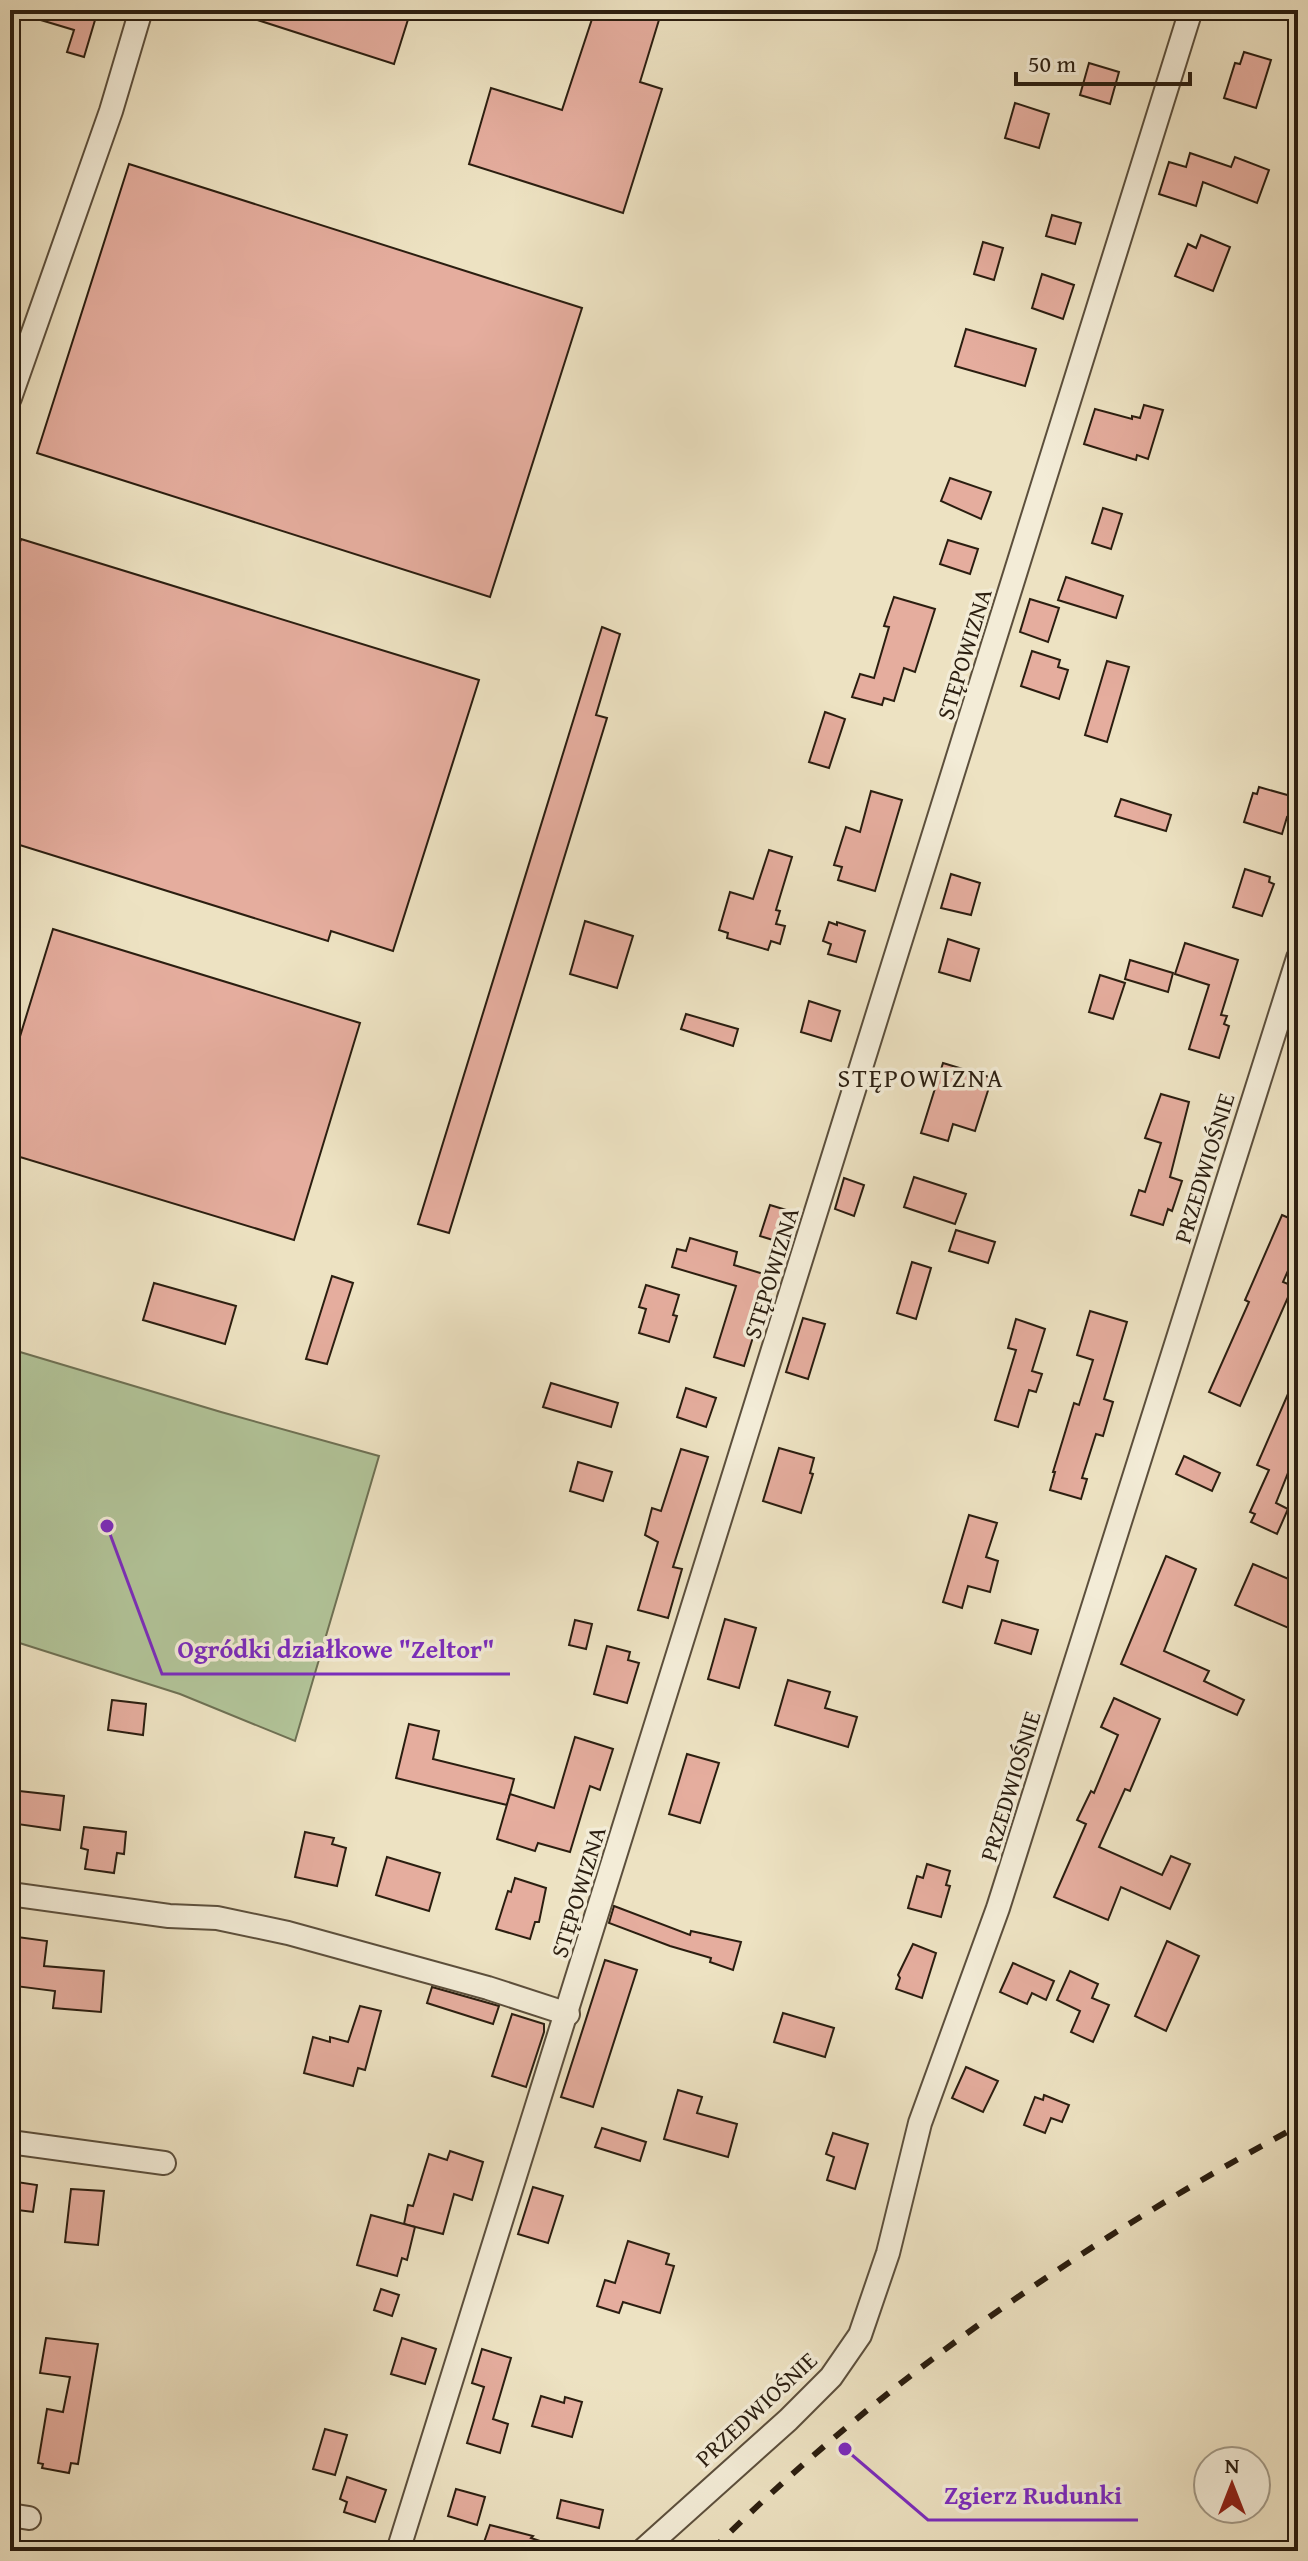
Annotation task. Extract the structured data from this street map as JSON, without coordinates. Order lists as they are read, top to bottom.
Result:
{
  "streets": {
    "street": ["STĘPOWIZNA", "PRZEDWIOŚNIE"]
  },
  "districts": ["STĘPOWIZNA"],
  "places": ["Ogródki działkowe \"Zeltor\"", "Zgierz Rudunki"],
  "scale_bar": "50 m",
  "north": "top"
}
